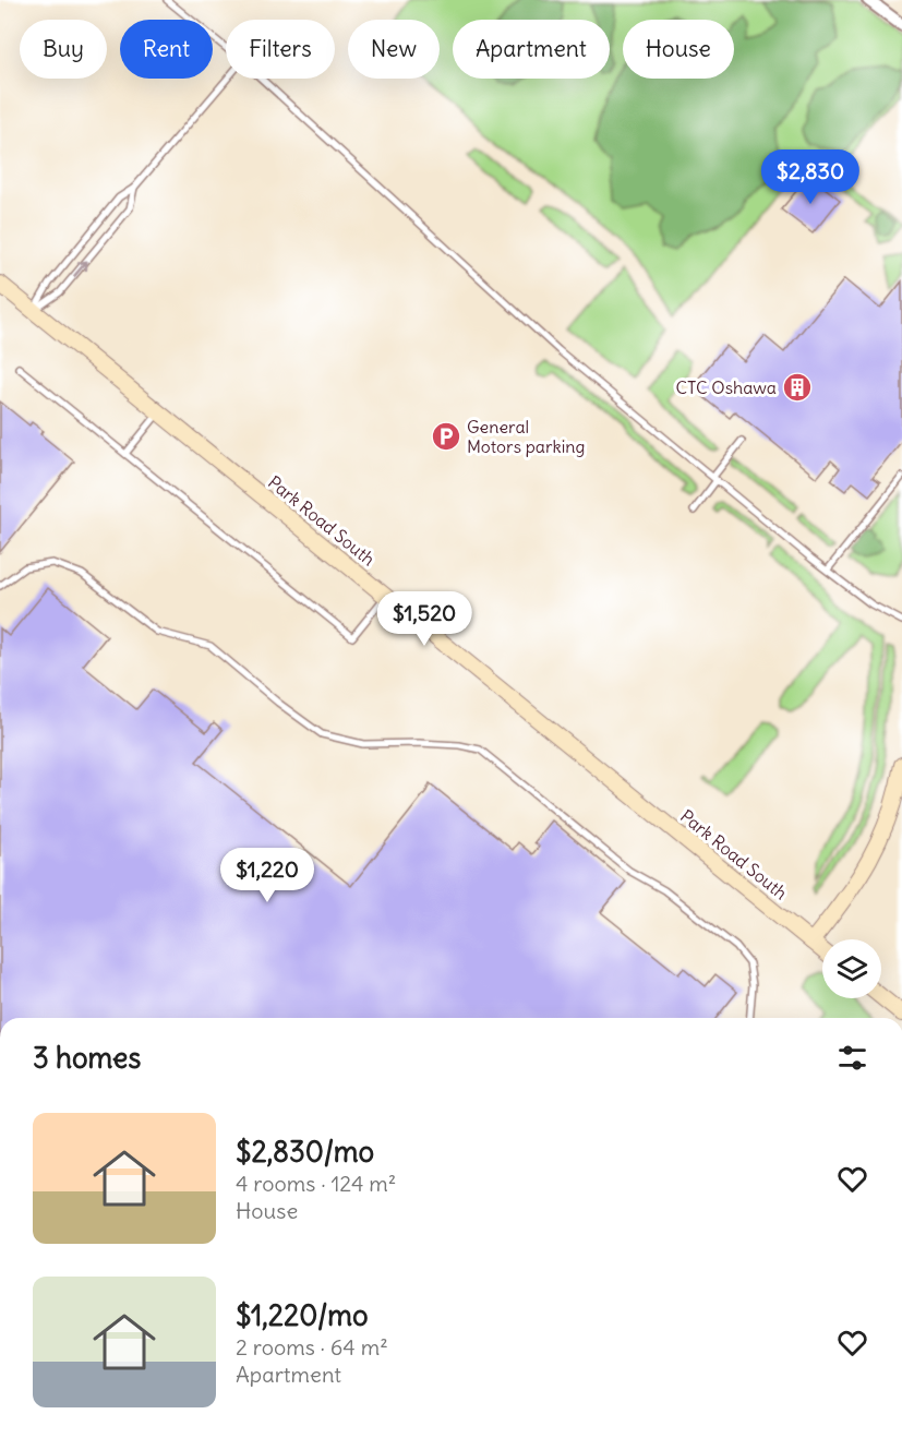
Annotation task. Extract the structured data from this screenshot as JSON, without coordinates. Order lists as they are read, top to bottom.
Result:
{
  "streets": {
    "main road": ["Park Road South"]
  },
  "places": {
    "building": ["CTC Oshawa"],
    "parking": ["General Motors parking"]
  },
  "page": {
    "chip": [
      "Buy",
      "Rent",
      "Filters",
      "New",
      "Apartment",
      "House"
    ],
    "price": ["$2,830", "$1,520", "$1,220"],
    "heading": "3 homes",
    "list": [
      {
        "name": "$2,830/mo",
        "note": "4 rooms · 124 m² · House"
      },
      {
        "name": "$1,220/mo",
        "note": "2 rooms · 64 m² · Apartment"
      }
    ]
  }
}
